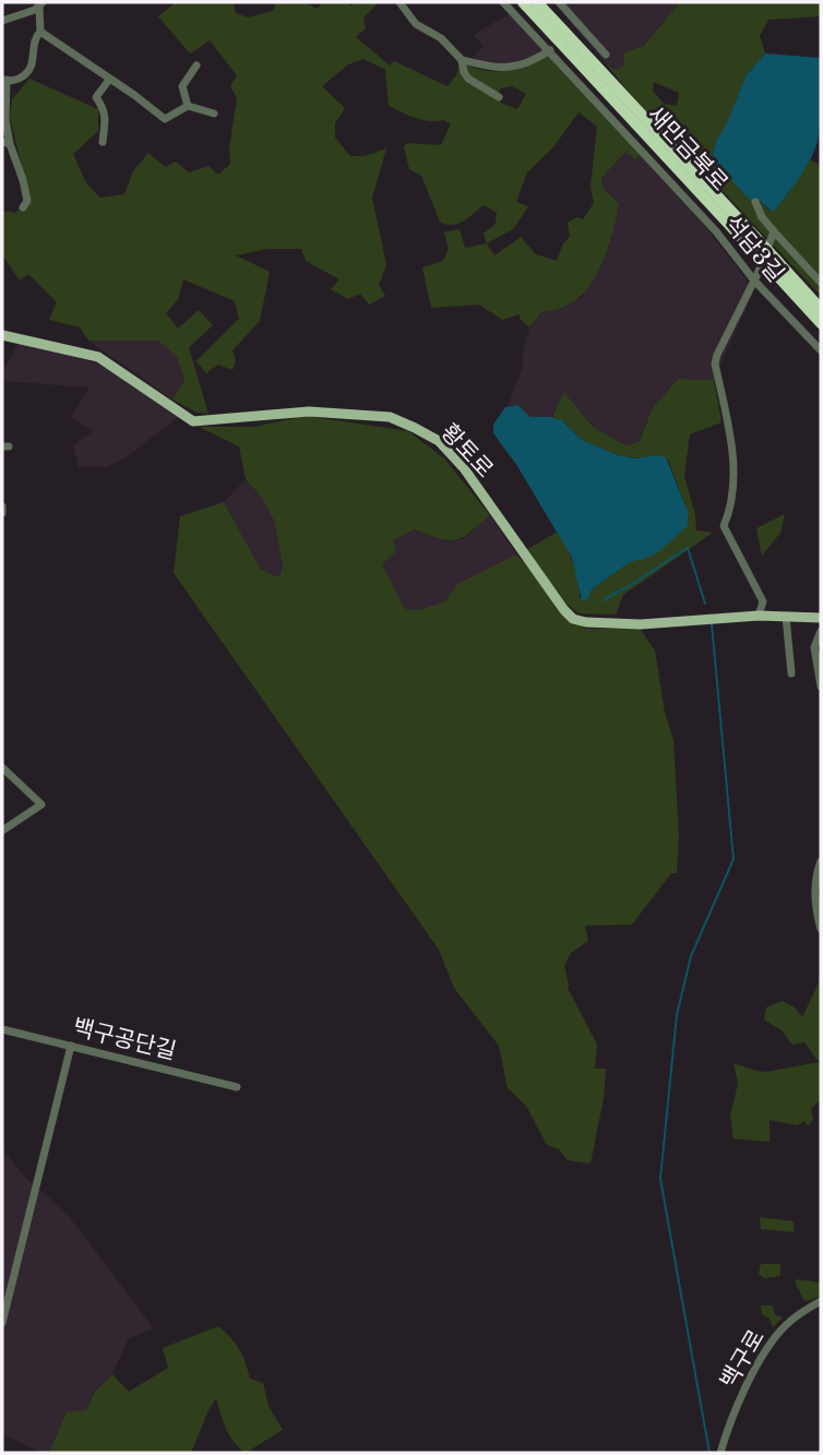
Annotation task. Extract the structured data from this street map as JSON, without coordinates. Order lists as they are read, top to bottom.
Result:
{
  "streets": {
    "highway": ["새만금북로"],
    "main road": ["황토로"],
    "street": ["석담3길", "백구공단길", "백구로"]
  }
}
